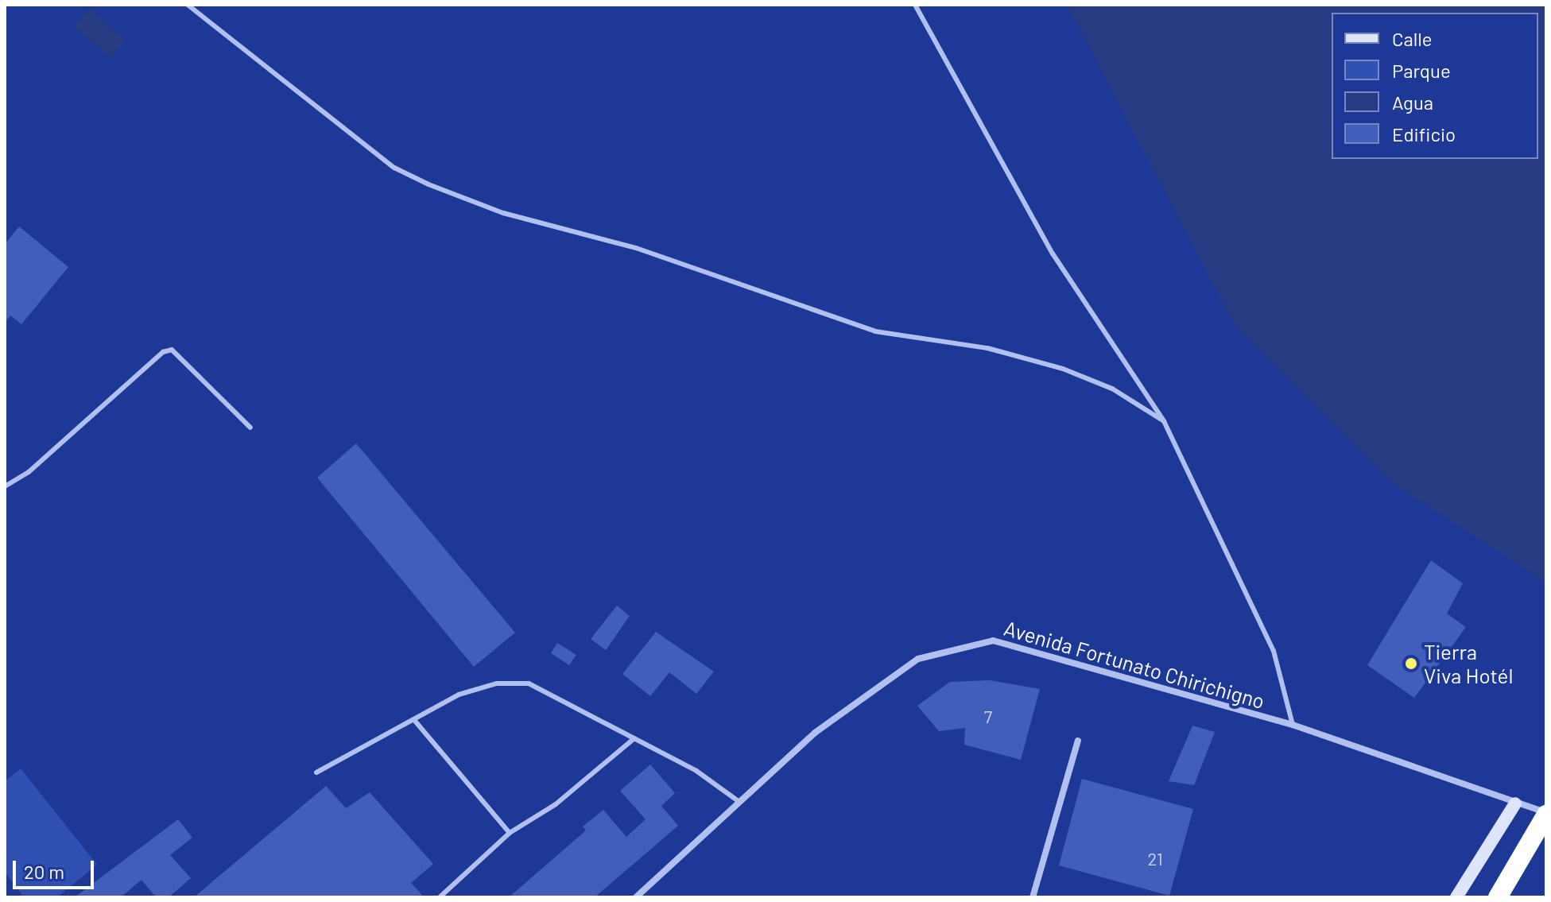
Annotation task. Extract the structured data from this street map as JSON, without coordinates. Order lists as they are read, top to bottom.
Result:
{
  "streets": {
    "street": ["Avenida Fortunato Chirichigno"]
  },
  "places": ["Tierra Viva Hotél"],
  "house_numbers": ["7", "21"],
  "legend": [
    "Calle",
    "Parque",
    "Agua",
    "Edificio"
  ],
  "scale_bar": "20 m"
}
